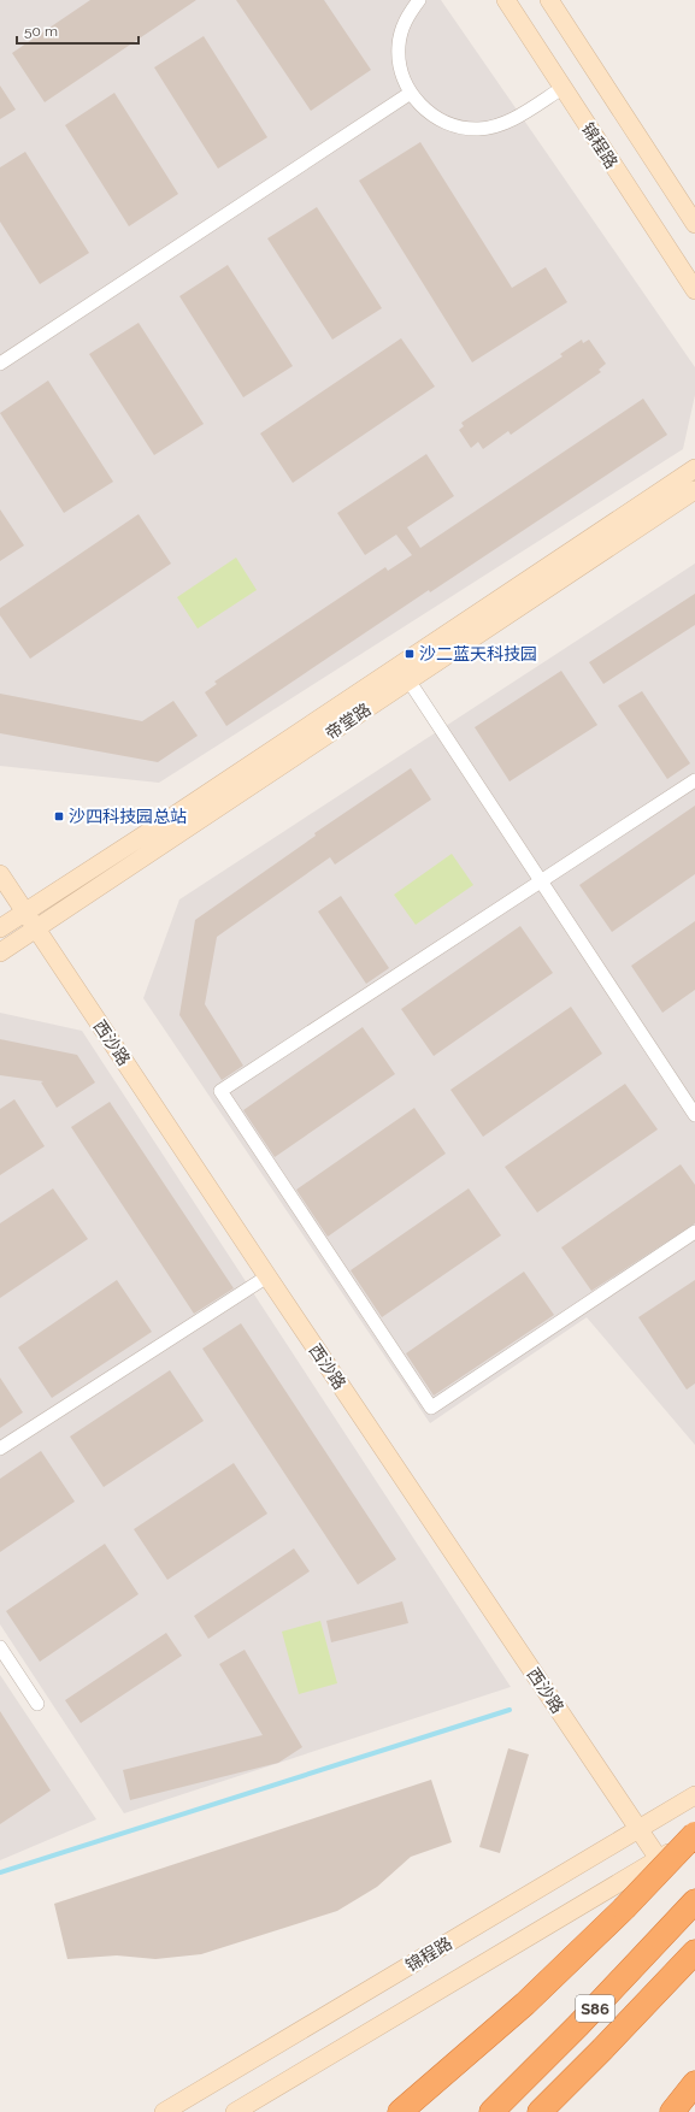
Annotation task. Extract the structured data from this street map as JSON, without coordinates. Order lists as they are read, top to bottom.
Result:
{
  "streets": {
    "highway": ["S86"],
    "street": ["锦程路", "帝堂路", "西沙路"]
  },
  "crossings": [
    ["锦程路", "西沙路"],
    ["帝堂路", "西沙路"]
  ],
  "places": {
    "transit": ["沙二蓝天科技园", "沙四科技园总站"]
  },
  "scale_bar": "50 m"
}
